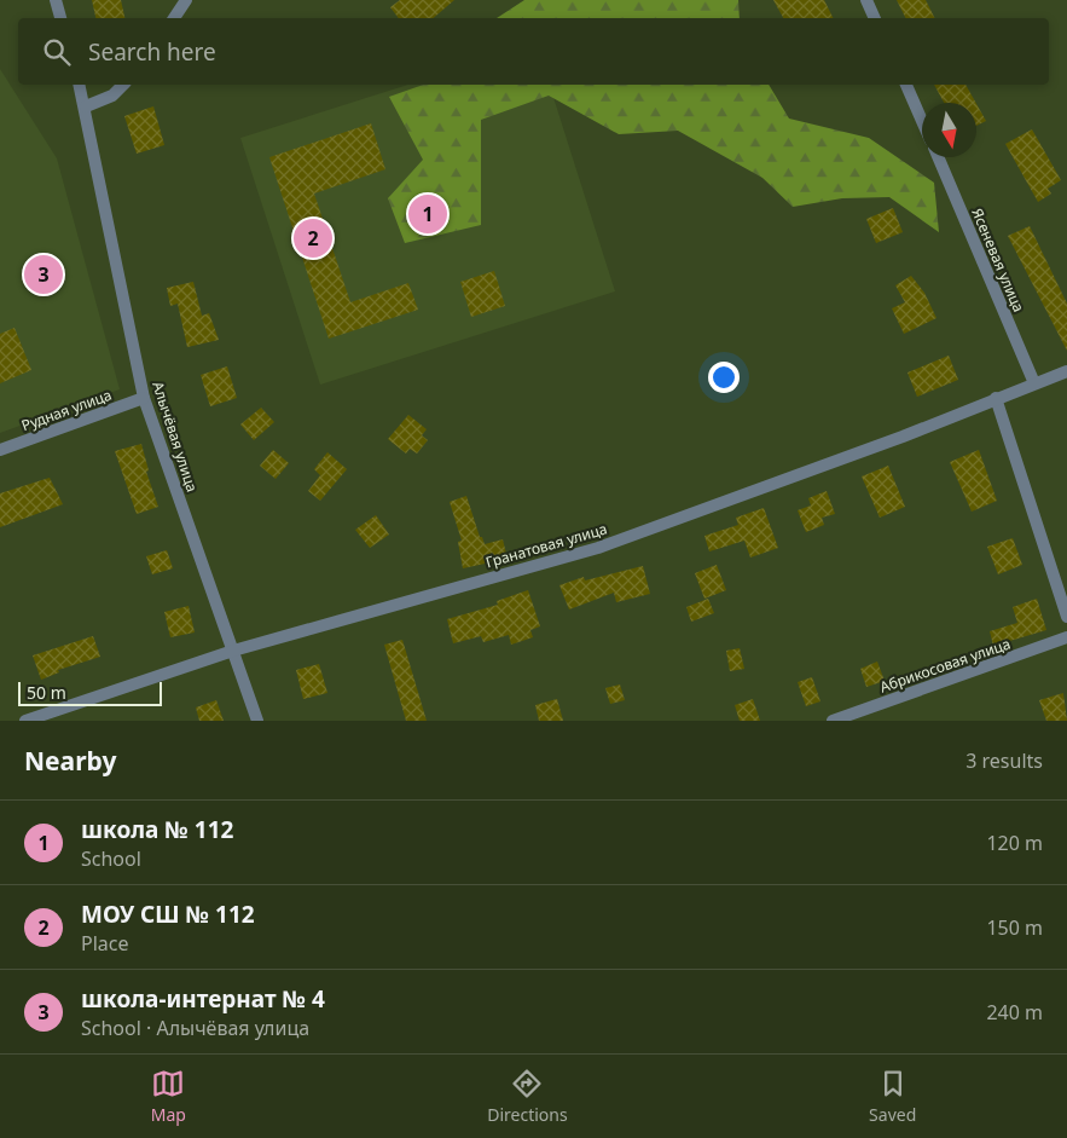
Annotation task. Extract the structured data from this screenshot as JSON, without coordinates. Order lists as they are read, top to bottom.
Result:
{
  "streets": {
    "street": [
      "Ясеневая улица",
      "Рудная улица",
      "Алычёвая улица",
      "Гранатовая улица",
      "Абрикосовая улица"
    ]
  },
  "crossings": [
    ["Ясеневая улица", "Гранатовая улица"],
    ["Рудная улица", "Алычёвая улица"],
    ["Алычёвая улица", "Гранатовая улица"]
  ],
  "scale_bar": "50 m",
  "north": "bottom",
  "page": {
    "search": "Search here",
    "pins": ["1", "2", "3"],
    "scale": "50 m",
    "heading": ["Nearby", "3 results"],
    "list": [
      {
        "mark": "1",
        "name": "школа № 112",
        "note": "School",
        "value": "120 m"
      },
      {
        "mark": "2",
        "name": "МОУ СШ № 112",
        "note": "Place",
        "value": "150 m"
      },
      {
        "mark": "3",
        "name": "школа-интернат № 4",
        "note": "School · Алычёвая улица",
        "value": "240 m"
      }
    ],
    "nav": ["Map", "Directions", "Saved"]
  }
}
